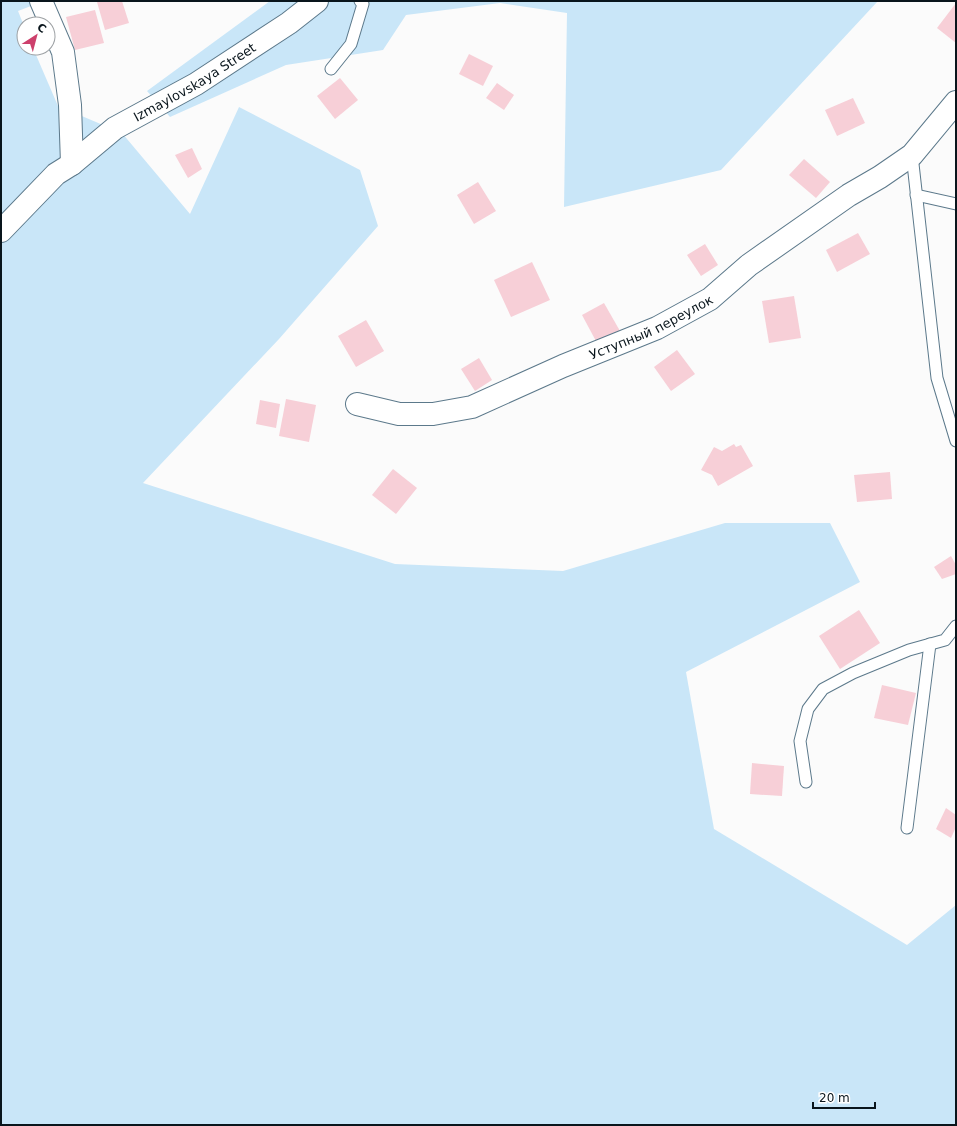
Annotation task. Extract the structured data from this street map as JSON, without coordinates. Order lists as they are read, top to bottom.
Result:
{
  "streets": {
    "street": ["Izmaylovskaya Street", "Уступный переулок"]
  },
  "scale_bar": "20 m",
  "north": "top right"
}
